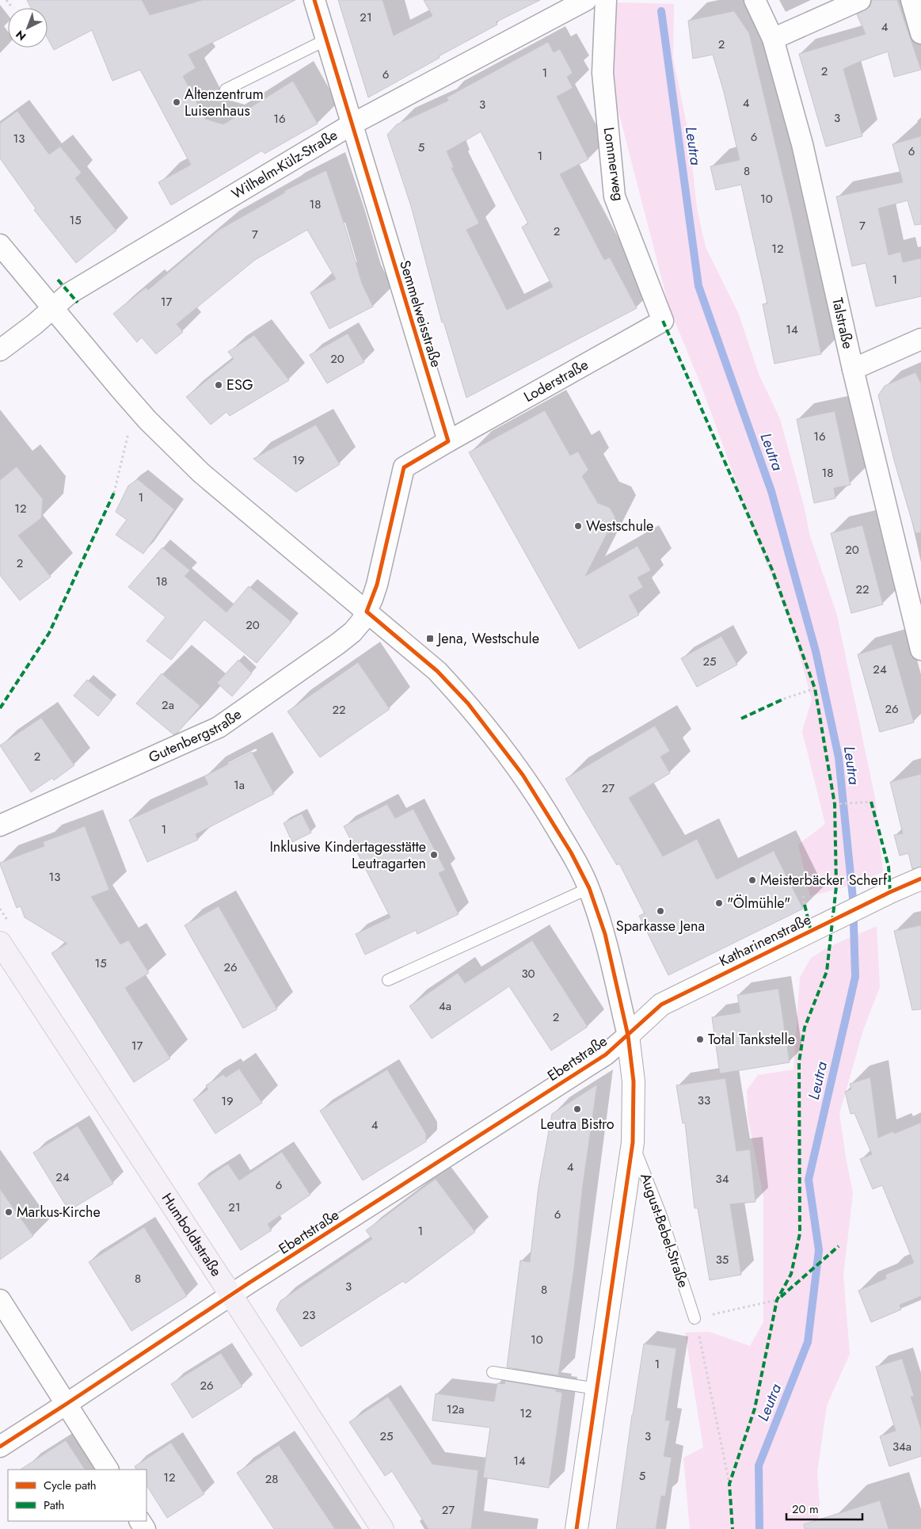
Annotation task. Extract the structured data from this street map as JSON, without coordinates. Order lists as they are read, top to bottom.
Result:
{
  "streets": {
    "main road": ["Humboldtstraße"],
    "street": [
      "Lommerweg",
      "Wilhelm-Külz-Straße",
      "Semmelweisstraße",
      "Talstraße",
      "Loderstraße",
      "Gutenbergstraße",
      "Katharinenstraße",
      "Ebertstraße"
    ],
    "lane": ["August-Bebel-Straße"]
  },
  "crossings": [
    ["Lommerweg", "Loderstraße"],
    ["Wilhelm-Külz-Straße", "Semmelweisstraße"],
    ["Semmelweisstraße", "Loderstraße"],
    ["Katharinenstraße", "Ebertstraße"],
    ["Ebertstraße", "Humboldtstraße"]
  ],
  "water": ["Leutra"],
  "places": {
    "other": [
      "Altenzentrum Luisenhaus",
      "ESG",
      "Westschule",
      "Inklusive Kindertagesstätte Leutragarten",
      "Meisterbäcker Scherf",
      "\"Ölmühle\"",
      "Sparkasse Jena",
      "Total Tankstelle",
      "Leutra Bistro",
      "Markus-Kirche"
    ],
    "transit": ["Jena, Westschule"]
  },
  "house_numbers": [
    "21",
    "4",
    "2",
    "2",
    "1",
    "6",
    "4",
    "3",
    "3",
    "16",
    "6",
    "13",
    "5",
    "6",
    "1",
    "8",
    "10",
    "18",
    "15",
    "7",
    "2",
    "7",
    "12",
    "1",
    "17",
    "14",
    "20",
    "16",
    "19",
    "18",
    "1",
    "12",
    "20",
    "2",
    "18",
    "22",
    "20",
    "25",
    "24",
    "2a",
    "26",
    "22",
    "2",
    "1a",
    "27",
    "1",
    "13",
    "15",
    "26",
    "30",
    "4a",
    "2",
    "17",
    "33",
    "19",
    "4",
    "4",
    "24",
    "34",
    "6",
    "21",
    "6",
    "1",
    "35",
    "8",
    "3",
    "8",
    "23",
    "10",
    "1",
    "26",
    "12a",
    "12",
    "25",
    "3",
    "34a",
    "14",
    "5",
    "12",
    "28",
    "27"
  ],
  "legend": ["Cycle path", "Path"],
  "scale_bar": "20 m",
  "north": "bottom left"
}
